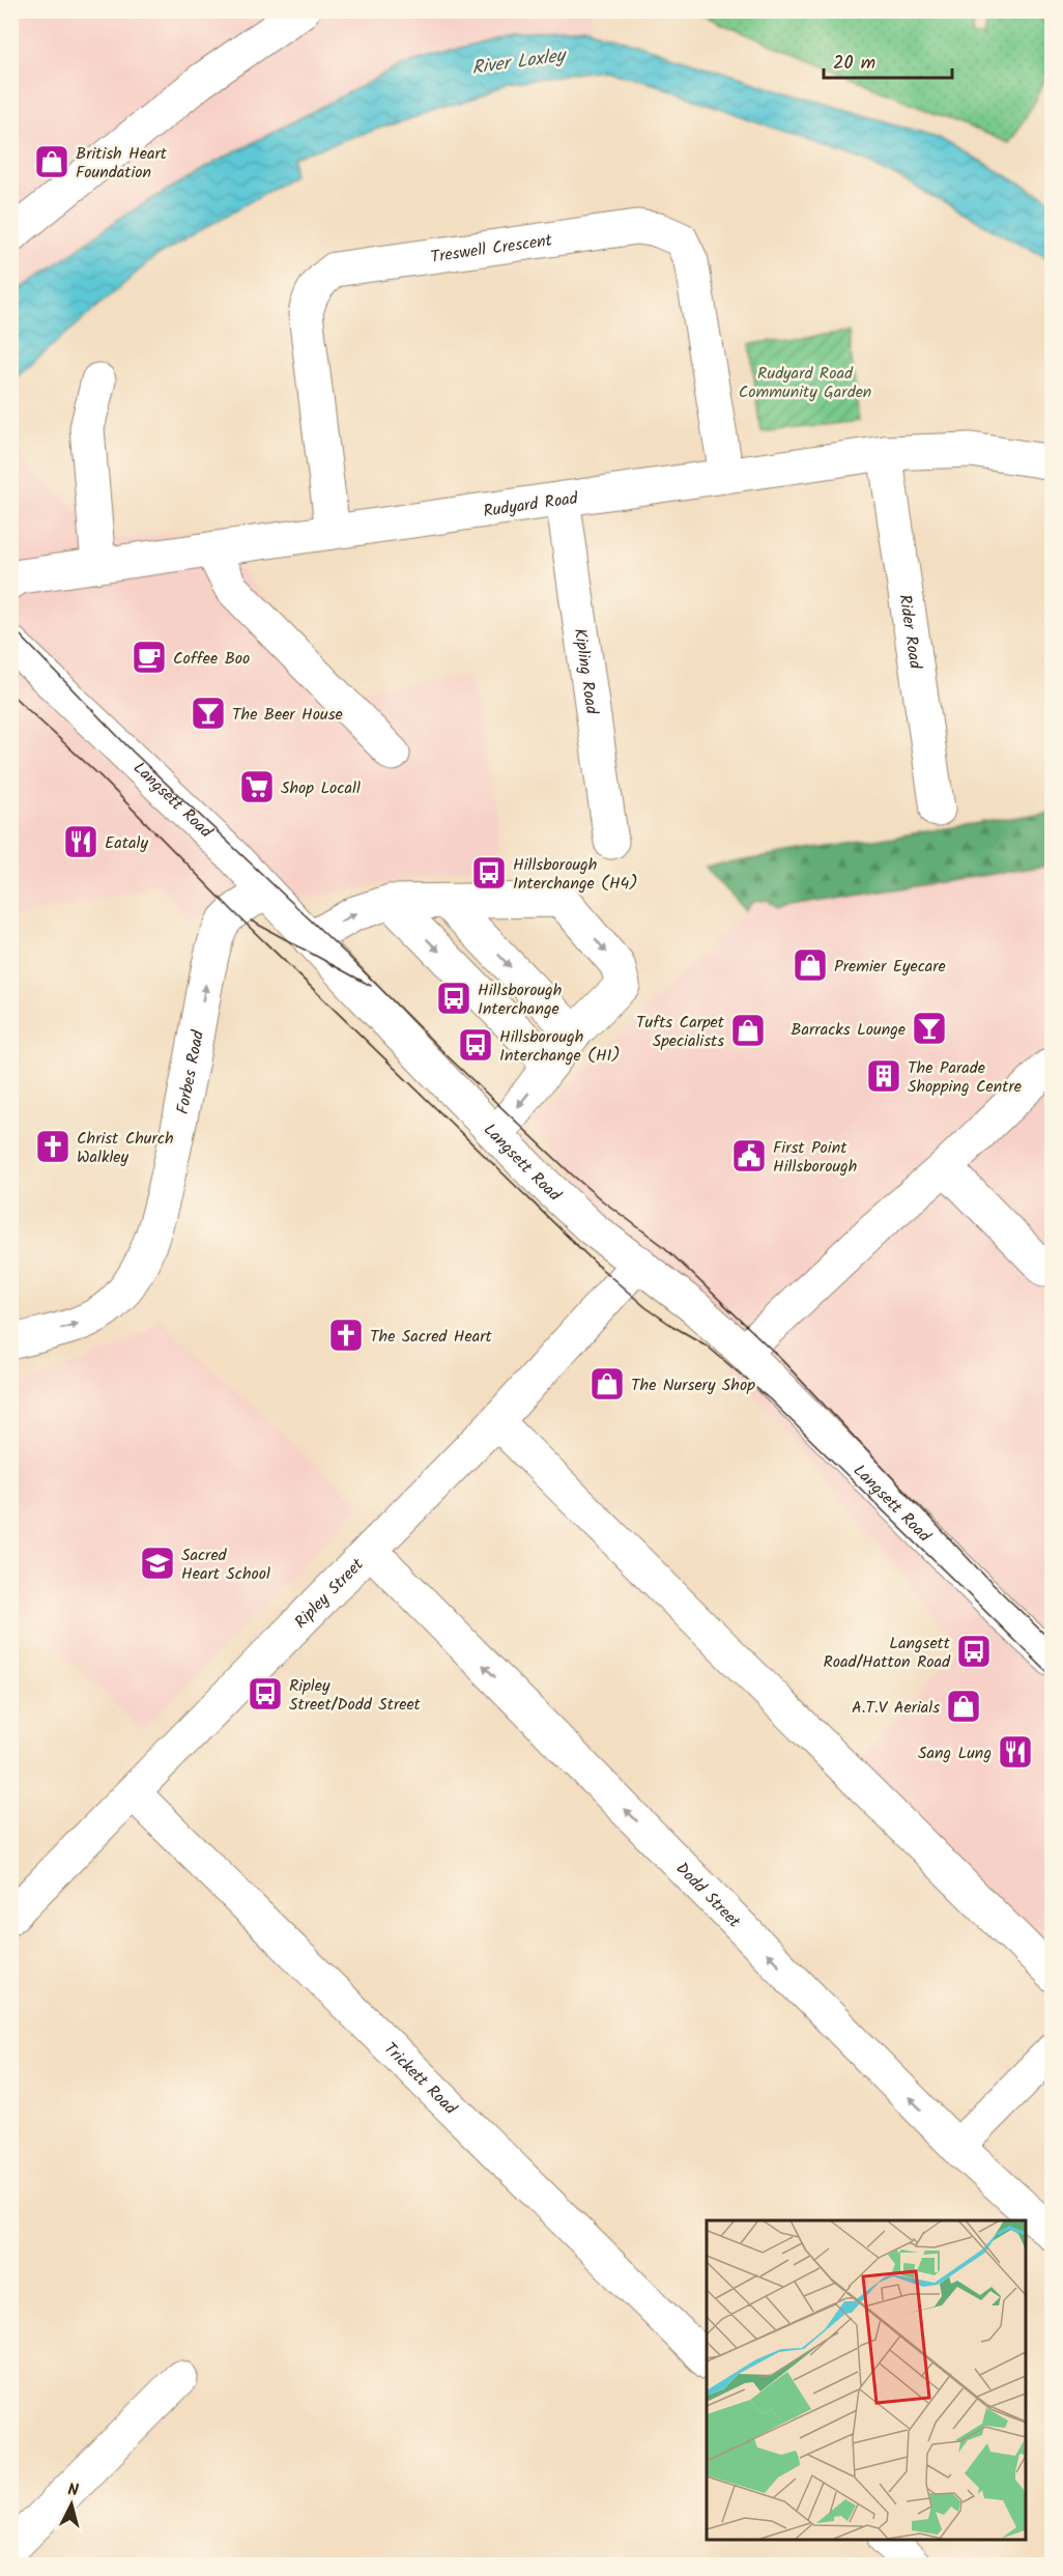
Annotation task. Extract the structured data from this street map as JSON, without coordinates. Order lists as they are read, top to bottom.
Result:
{
  "streets": {
    "street": [
      "Treswell Crescent",
      "Rudyard Road",
      "Rider Road",
      "Kipling Road",
      "Langsett Road",
      "Forbes Road",
      "Ripley Street",
      "Dodd Street",
      "Trickett Road"
    ]
  },
  "crossings": [
    ["Treswell Crescent", "Rudyard Road"],
    ["Rudyard Road", "Rider Road"],
    ["Rudyard Road", "Kipling Road"],
    ["Langsett Road", "Forbes Road"],
    ["Langsett Road", "Ripley Street"],
    ["Ripley Street", "Dodd Street"],
    ["Ripley Street", "Trickett Road"]
  ],
  "one_way": ["Forbes Road"],
  "water": ["River Loxley"],
  "parks": ["Rudyard Road Community Garden"],
  "places": {
    "shop": [
      "British Heart Foundation",
      "Premier Eyecare",
      "Tufts Carpet Specialists",
      "The Nursery Shop",
      "A.T.V Aerials"
    ],
    "cafe": ["Coffee Boo"],
    "bar": ["The Beer House", "Barracks Lounge"],
    "supermarket": ["Shop Locall"],
    "restaurant": ["Eataly", "Sang Lung"],
    "bus stop": [
      "Hillsborough Interchange (H4)",
      "Hillsborough Interchange",
      "Hillsborough Interchange (H1)",
      "Langsett Road/Hatton Road",
      "Ripley Street/Dodd Street"
    ],
    "building": ["The Parade Shopping Centre"],
    "church": ["Christ Church Walkley", "The Sacred Heart"],
    "public building": ["First Point Hillsborough"],
    "school or university": ["Sacred Heart School"]
  },
  "scale_bar": "20 m",
  "north": "top"
}
